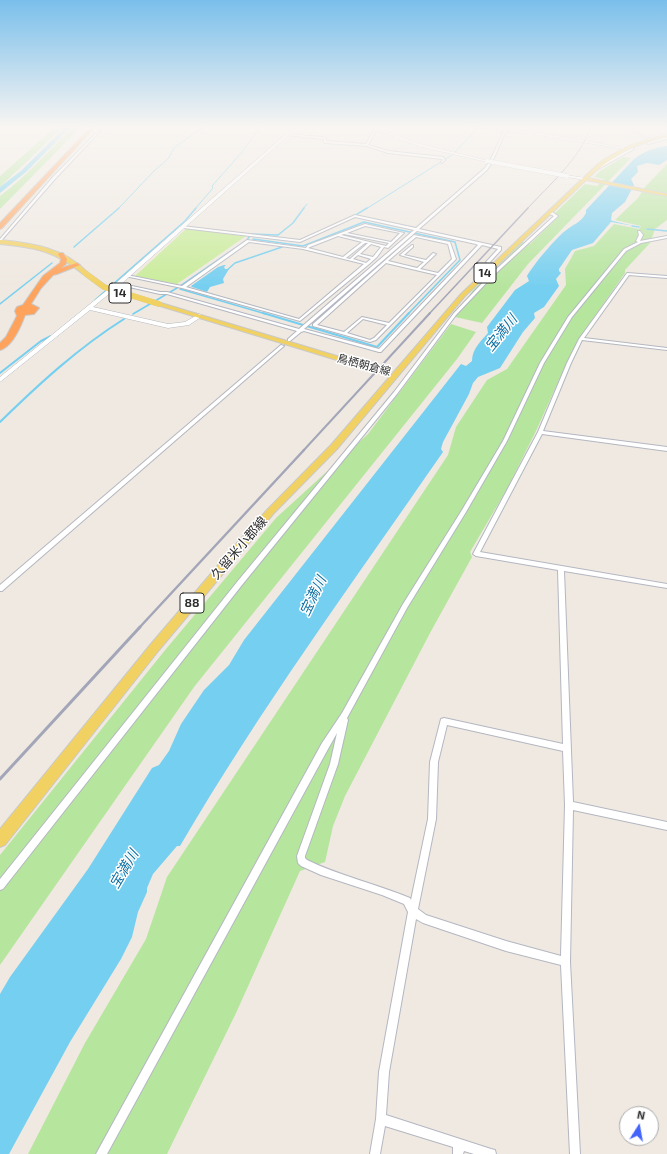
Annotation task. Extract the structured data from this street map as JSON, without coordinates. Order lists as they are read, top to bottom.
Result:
{
  "streets": {
    "main road": [
      "14",
      "鳥栖朝倉線",
      "久留米小郡線",
      "88"
    ]
  },
  "crossings": [
    ["鳥栖朝倉線", "久留米小郡線"]
  ],
  "water": ["宝満川"],
  "north": "top"
}
